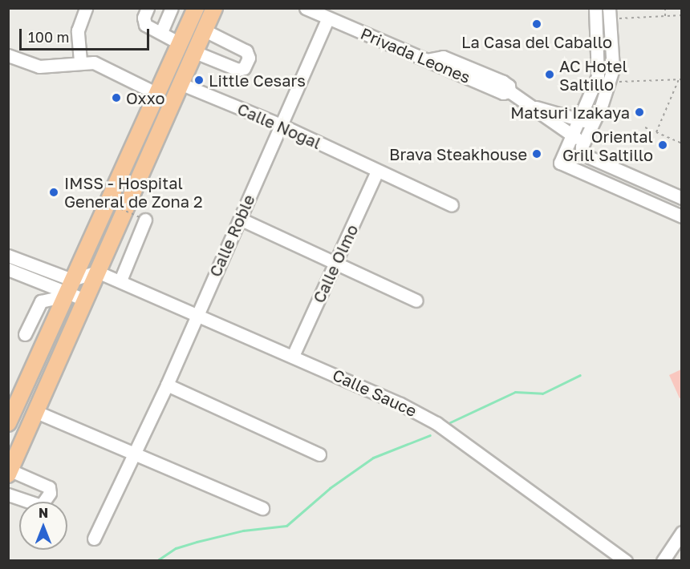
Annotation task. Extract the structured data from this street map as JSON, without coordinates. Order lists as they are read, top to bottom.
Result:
{
  "streets": {
    "street": [
      "Privada Leones",
      "Calle Nogal",
      "Calle Roble",
      "Calle Olmo",
      "Calle Sauce"
    ]
  },
  "crossings": [
    ["Privada Leones", "Calle Roble"],
    ["Calle Nogal", "Calle Roble"],
    ["Calle Nogal", "Calle Olmo"],
    ["Calle Roble", "Calle Sauce"],
    ["Calle Olmo", "Calle Sauce"]
  ],
  "places": [
    "La Casa del Caballo",
    "AC Hotel Saltillo",
    "Little Cesars",
    "Oxxo",
    "Matsuri Izakaya",
    "Oriental Grill Saltillo",
    "Brava Steakhouse",
    "IMSS - Hospital General de Zona 2"
  ],
  "scale_bar": "100 m",
  "north": "top"
}
